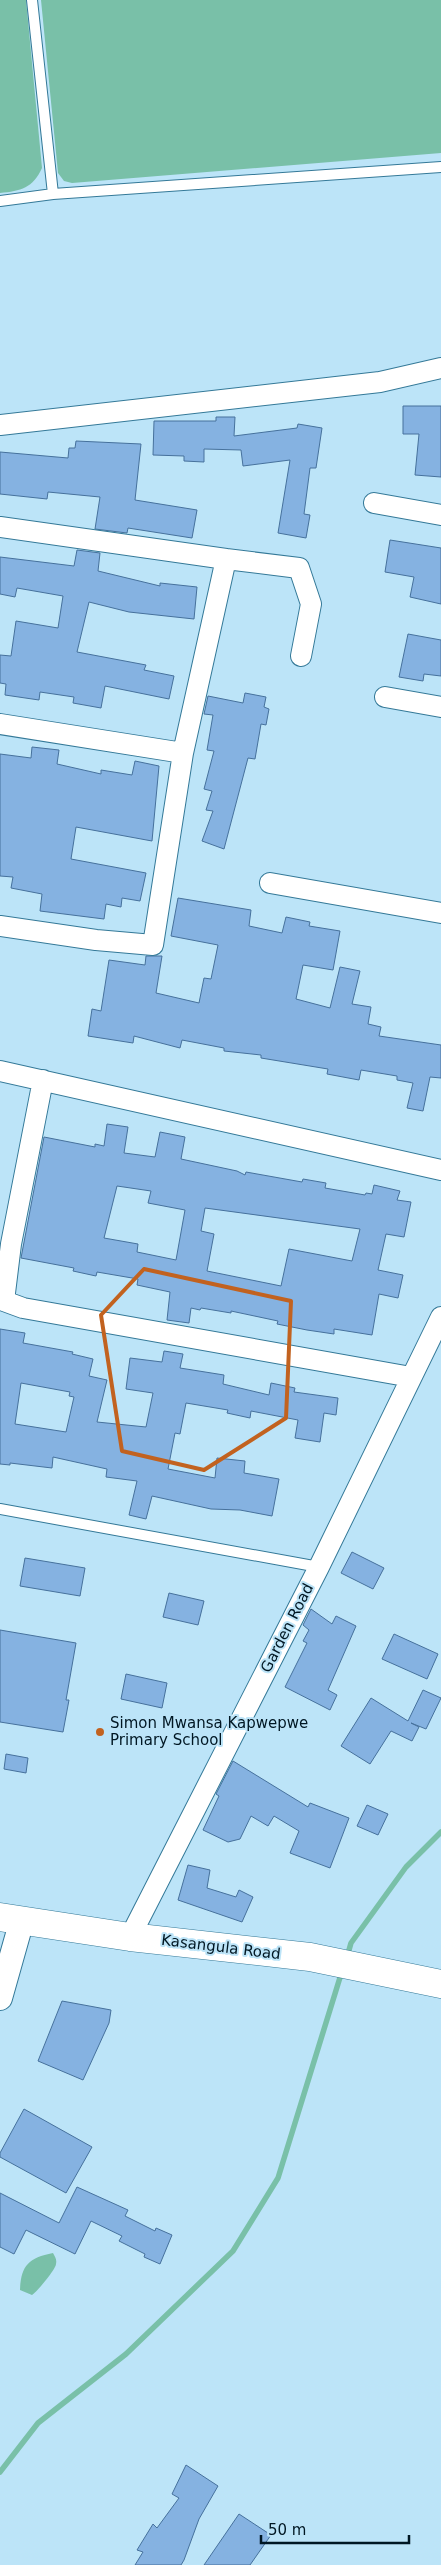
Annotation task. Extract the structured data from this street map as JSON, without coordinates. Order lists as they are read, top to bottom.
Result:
{
  "streets": {
    "main road": ["Kasangula Road"],
    "street": ["Garden Road"]
  },
  "crossings": [
    ["Garden Road", "Kasangula Road"]
  ],
  "places": ["Simon Mwansa Kapwepwe Primary School"],
  "scale_bar": "50 m"
}
